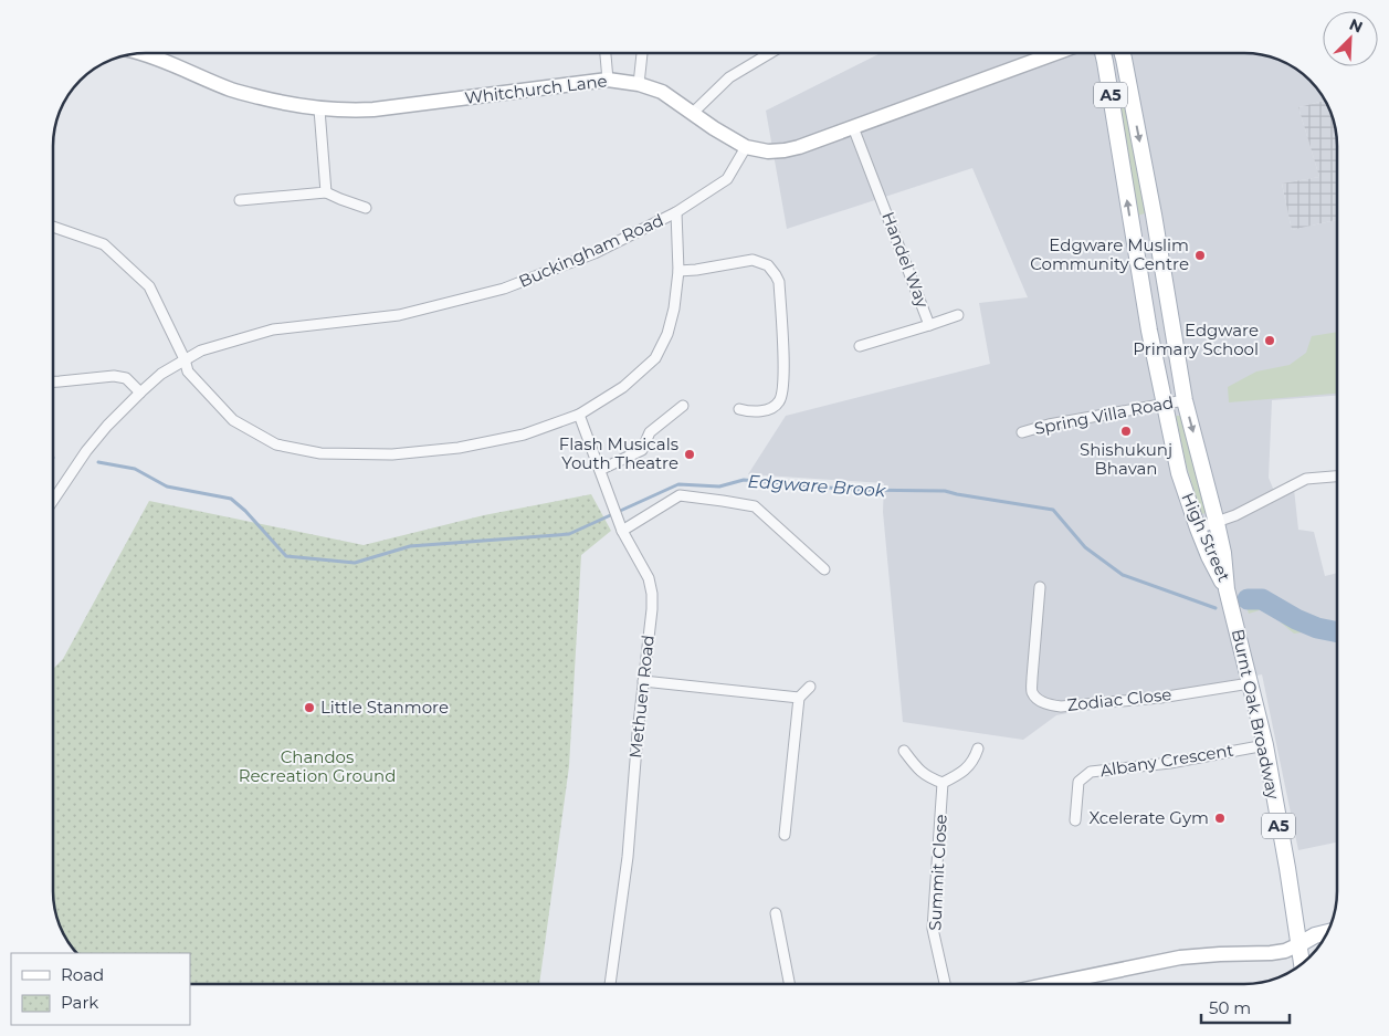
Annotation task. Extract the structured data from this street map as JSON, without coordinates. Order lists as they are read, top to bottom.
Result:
{
  "streets": {
    "main road": [
      "Whitchurch Lane",
      "A5",
      "High Street",
      "Burnt Oak Broadway"
    ],
    "street": [
      "Buckingham Road",
      "Handel Way",
      "Spring Villa Road",
      "Methuen Road",
      "Zodiac Close",
      "Albany Crescent",
      "Summit Close"
    ]
  },
  "crossings": [
    ["Whitchurch Lane", "Buckingham Road"],
    ["Whitchurch Lane", "Handel Way"],
    ["A5", "Burnt Oak Broadway"],
    ["Spring Villa Road", "High Street"],
    ["High Street", "Burnt Oak Broadway"],
    ["Zodiac Close", "Burnt Oak Broadway"],
    ["Burnt Oak Broadway", "Albany Crescent"]
  ],
  "water": ["Edgware Brook"],
  "parks": ["Chandos Recreation Ground"],
  "places": [
    "Edgware Muslim Community Centre",
    "Edgware Primary School",
    "Shishukunj Bhavan",
    "Flash Musicals Youth Theatre",
    "Little Stanmore",
    "Xcelerate Gym"
  ],
  "legend": ["Road", "Park"],
  "scale_bar": "50 m",
  "north": "top right"
}
